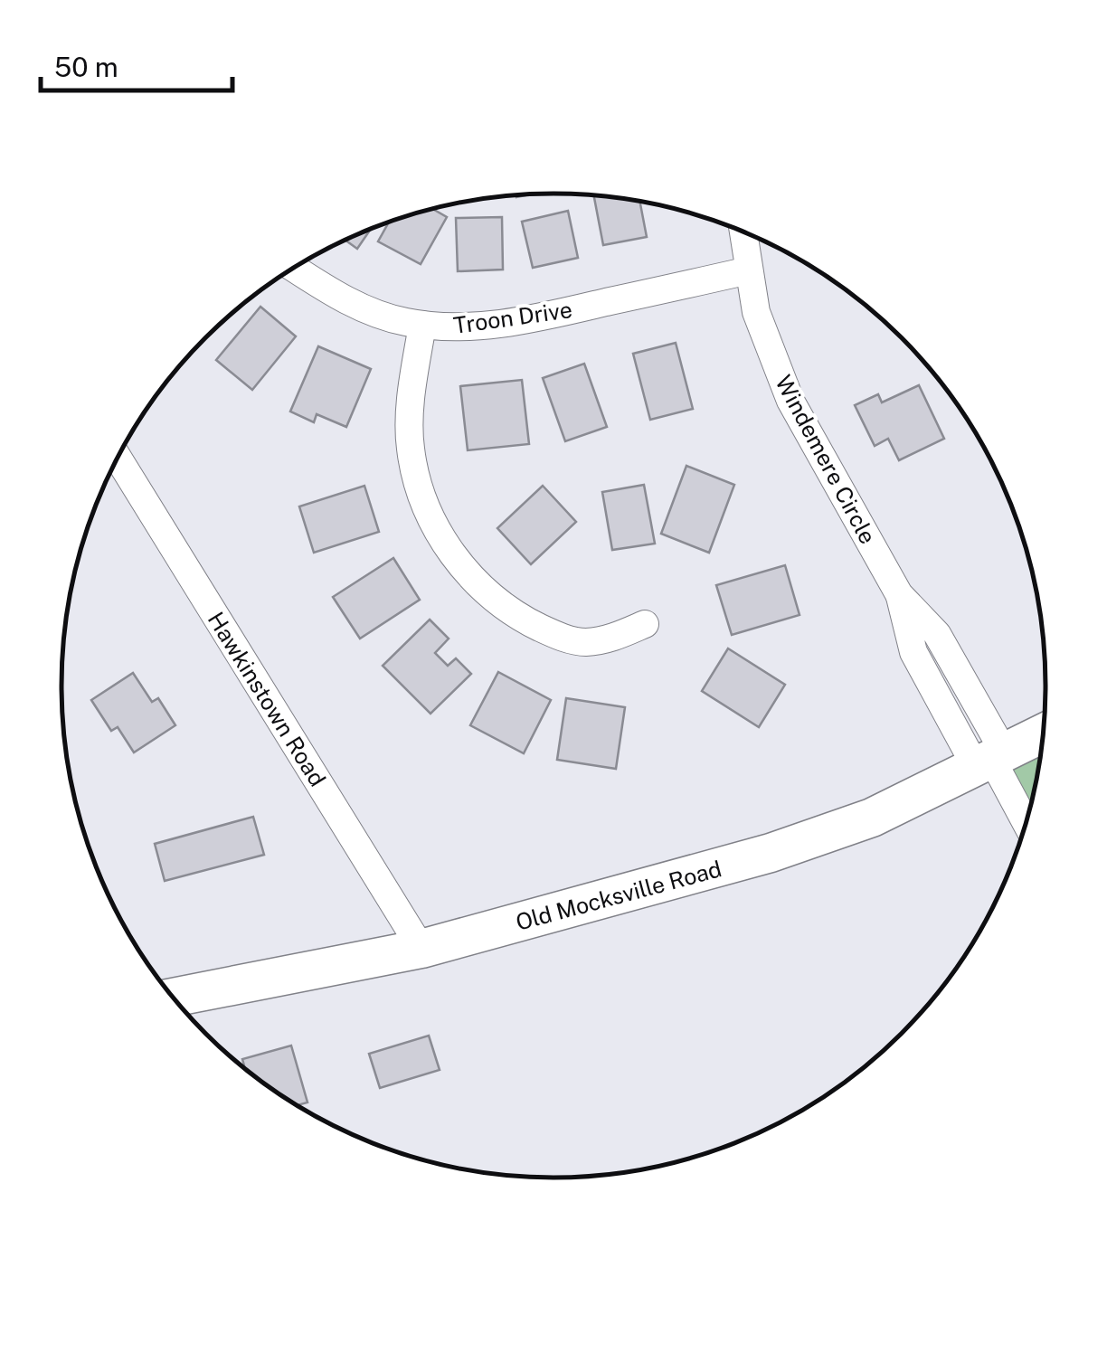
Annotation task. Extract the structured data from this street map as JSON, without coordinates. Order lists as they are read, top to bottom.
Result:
{
  "streets": {
    "street": [
      "Troon Drive",
      "Windemere Circle",
      "Hawkinstown Road",
      "Old Mocksville Road"
    ]
  },
  "crossings": [
    ["Troon Drive", "Windemere Circle"],
    ["Windemere Circle", "Old Mocksville Road"],
    ["Hawkinstown Road", "Old Mocksville Road"]
  ],
  "scale_bar": "50 m"
}
